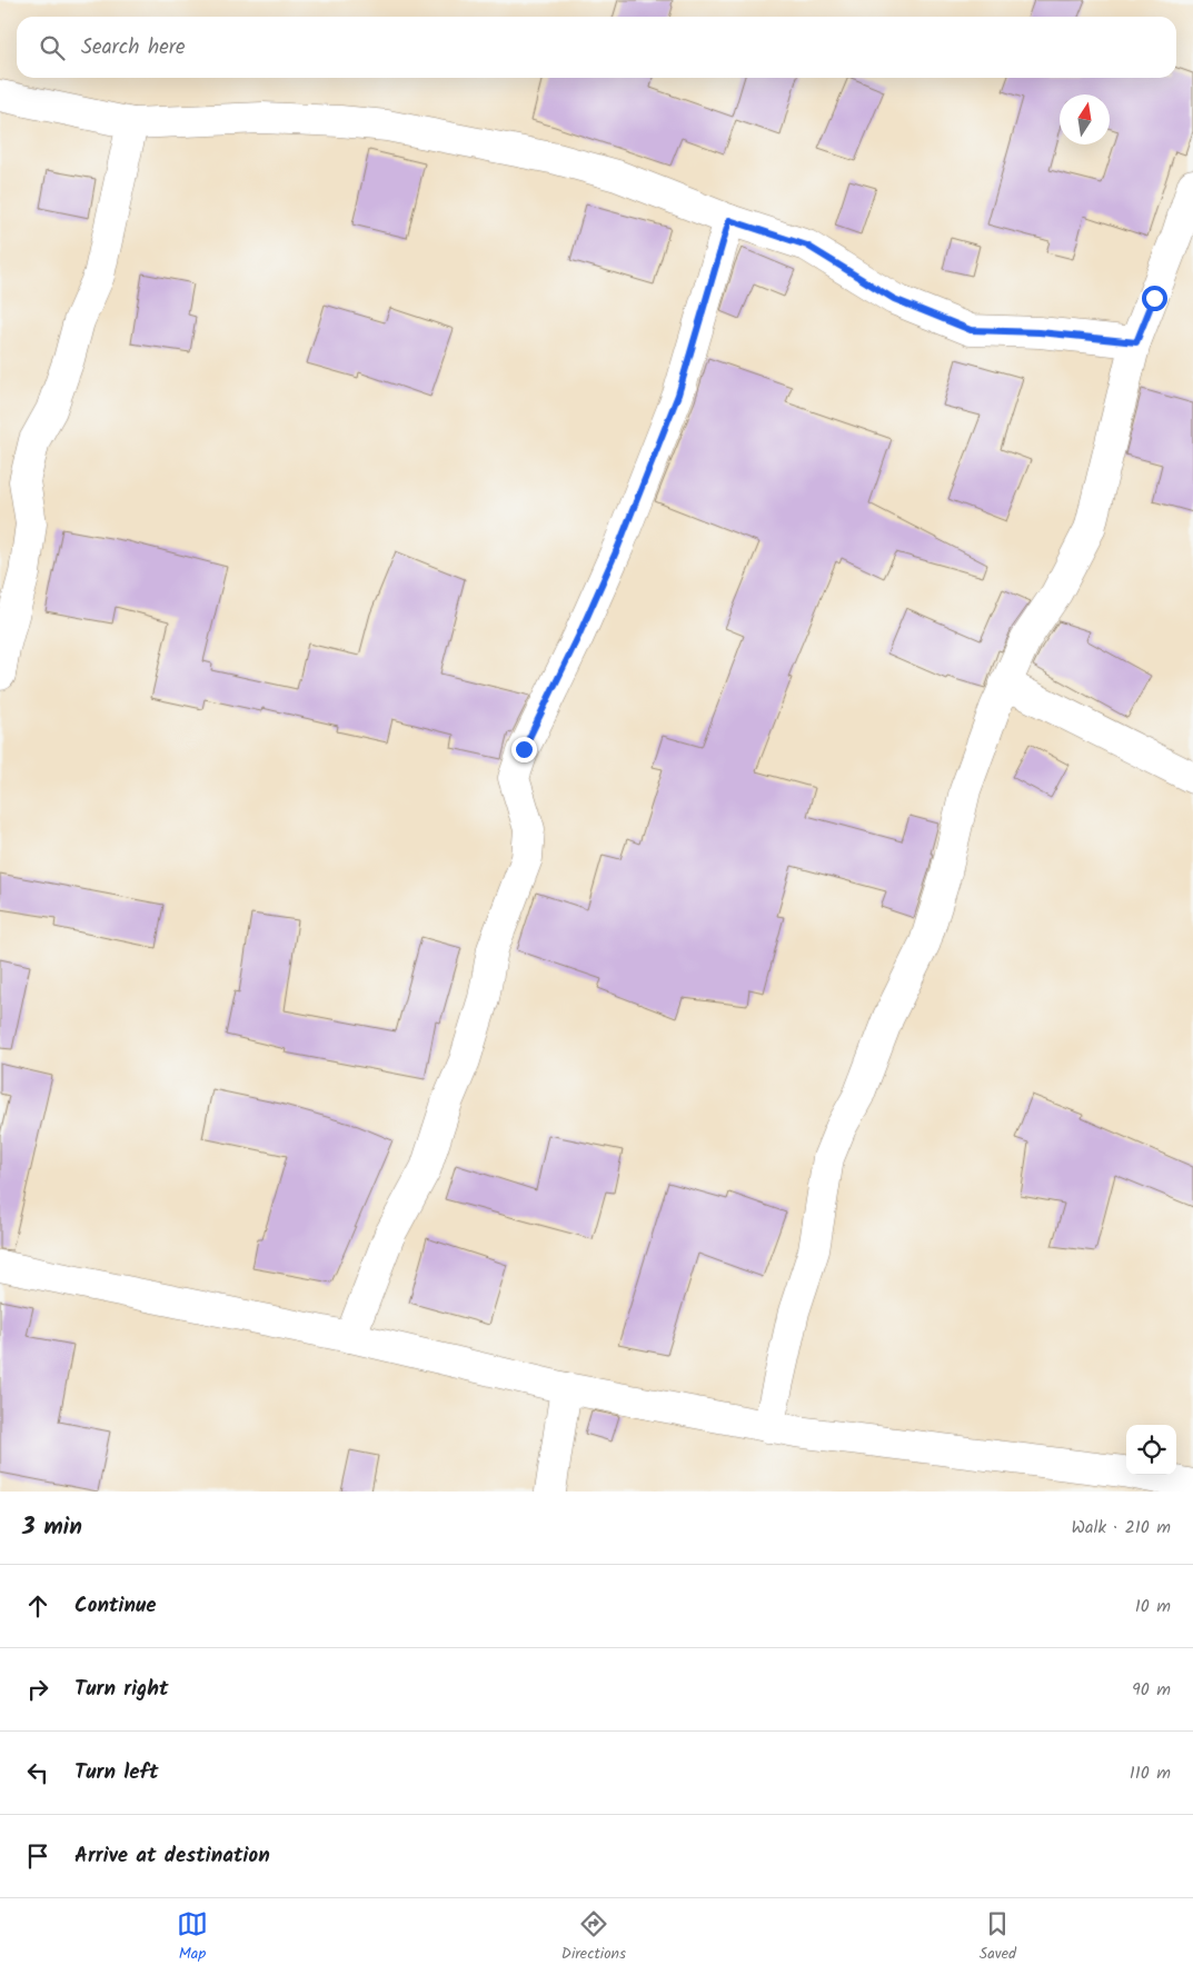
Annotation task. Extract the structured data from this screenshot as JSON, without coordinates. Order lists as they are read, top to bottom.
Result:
{
  "north": "top",
  "page": {
    "search": "Search here",
    "heading": ["3 min", "Walk · 210 m"],
    "list": [
      ["Continue", "10 m"],
      ["Turn right", "90 m"],
      ["Turn left", "110 m"],
      "Arrive at destination"
    ],
    "nav": ["Map", "Directions", "Saved"]
  }
}
